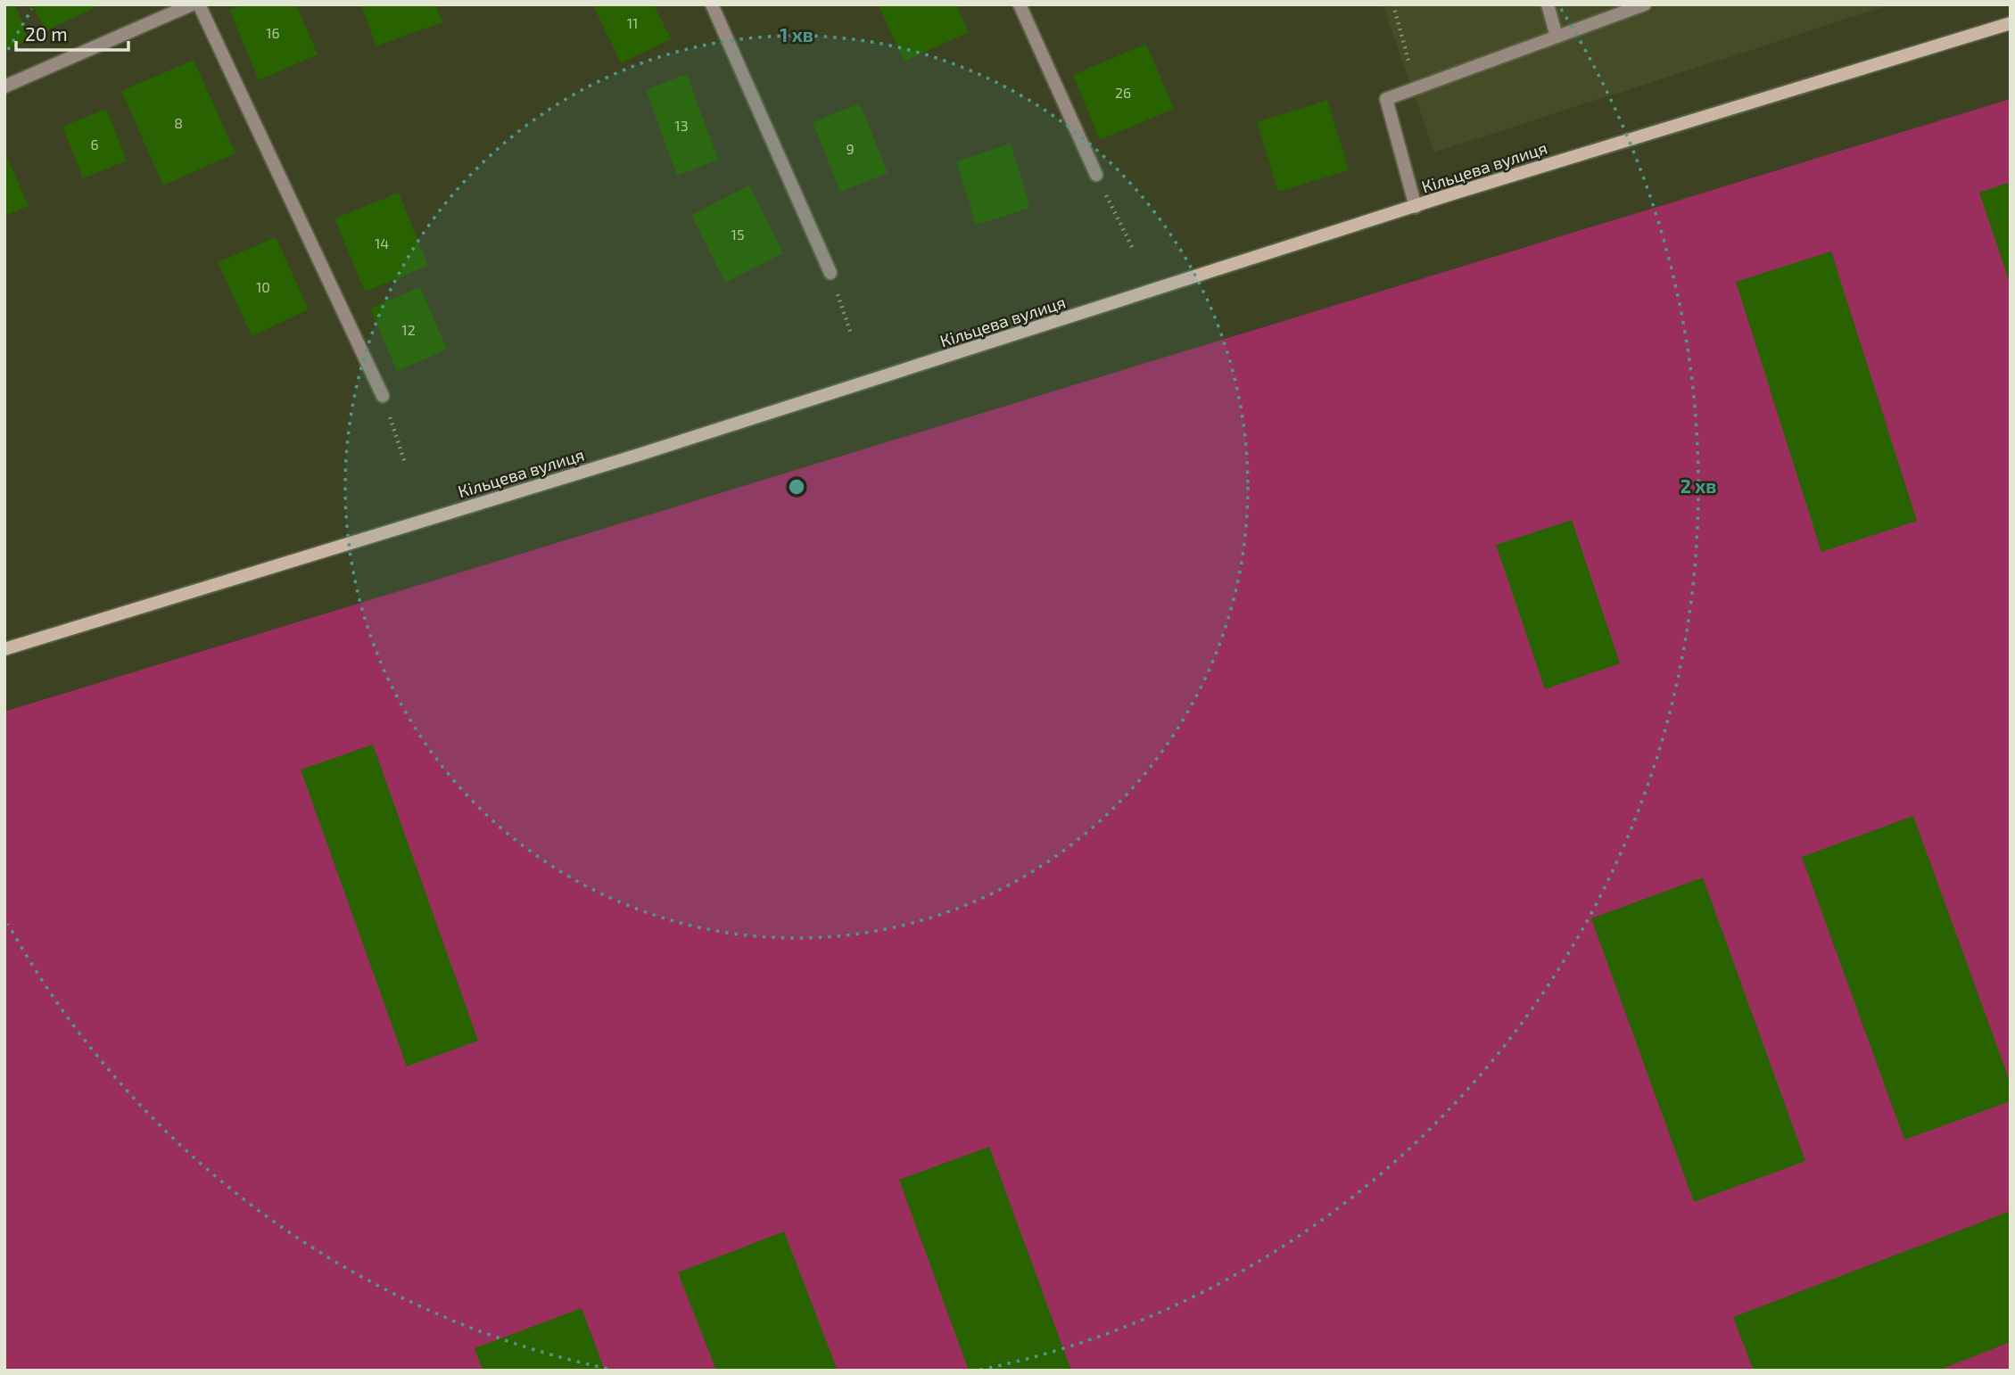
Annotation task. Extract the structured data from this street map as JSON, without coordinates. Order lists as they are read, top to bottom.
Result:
{
  "streets": {
    "main road": ["Кільцева вулиця"]
  },
  "house_numbers": [
    "11",
    "16",
    "26",
    "8",
    "13",
    "6",
    "9",
    "15",
    "14",
    "10",
    "12"
  ],
  "scale_bar": "20 m",
  "rings": ["1 хв", "2 хв"]
}
